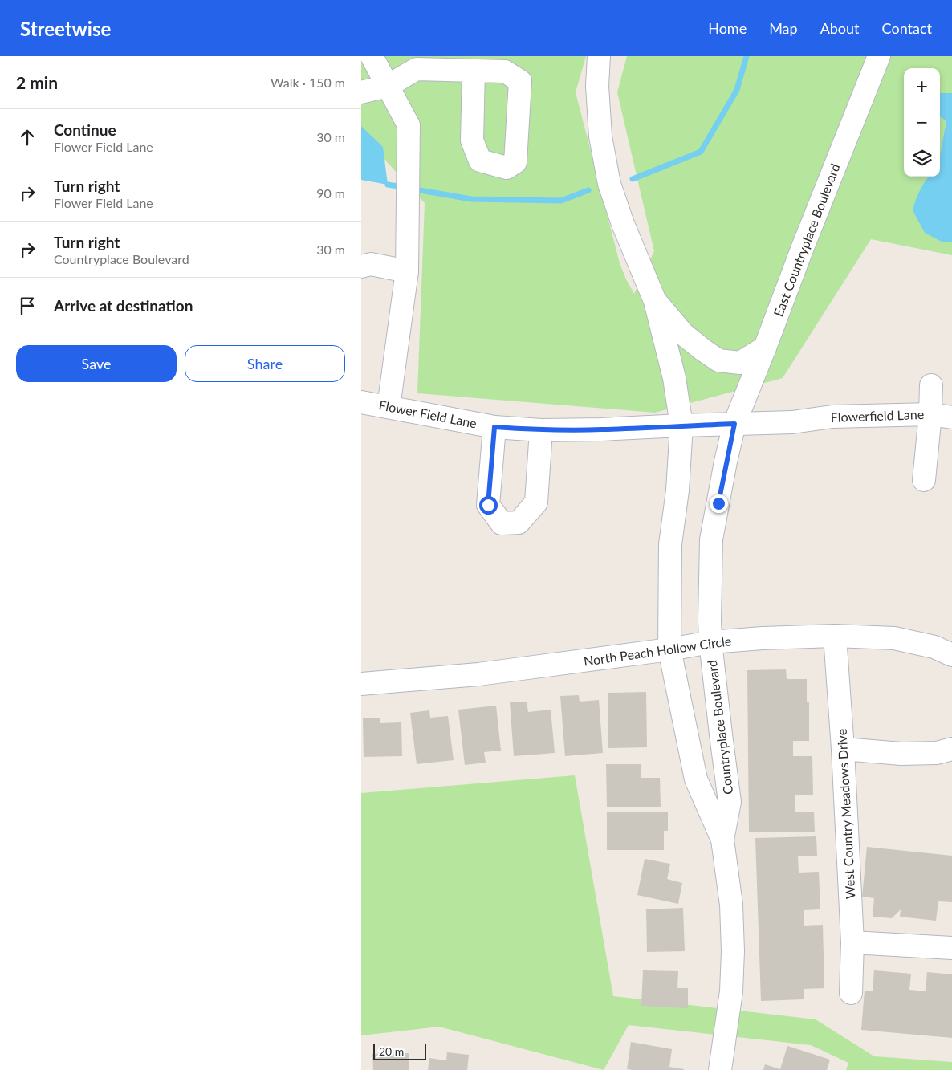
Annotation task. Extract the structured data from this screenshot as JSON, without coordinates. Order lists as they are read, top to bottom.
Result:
{
  "streets": {
    "street": [
      "East Countryplace Boulevard",
      "Flower Field Lane",
      "Flowerfield Lane",
      "North Peach Hollow Circle",
      "Countryplace Boulevard",
      "West Country Meadows Drive"
    ]
  },
  "crossings": [
    ["East Countryplace Boulevard", "Flower Field Lane"],
    ["East Countryplace Boulevard", "Countryplace Boulevard"],
    ["Flower Field Lane", "Flowerfield Lane"],
    ["Flower Field Lane", "Countryplace Boulevard"],
    ["North Peach Hollow Circle", "Countryplace Boulevard"],
    ["North Peach Hollow Circle", "West Country Meadows Drive"]
  ],
  "scale_bar": "20 m",
  "page": {
    "header": "Streetwise",
    "nav": [
      "Home",
      "Map",
      "About",
      "Contact"
    ],
    "heading": ["2 min", "Walk · 150 m"],
    "map_buttons": ["+", "−"],
    "list": [
      ["Continue", "Flower Field Lane", "30 m"],
      ["Turn right", "Flower Field Lane", "90 m"],
      ["Turn right", "Countryplace Boulevard", "30 m"],
      "Arrive at destination"
    ],
    "buttons": ["Save", "Share"],
    "scale": "20 m"
  }
}
